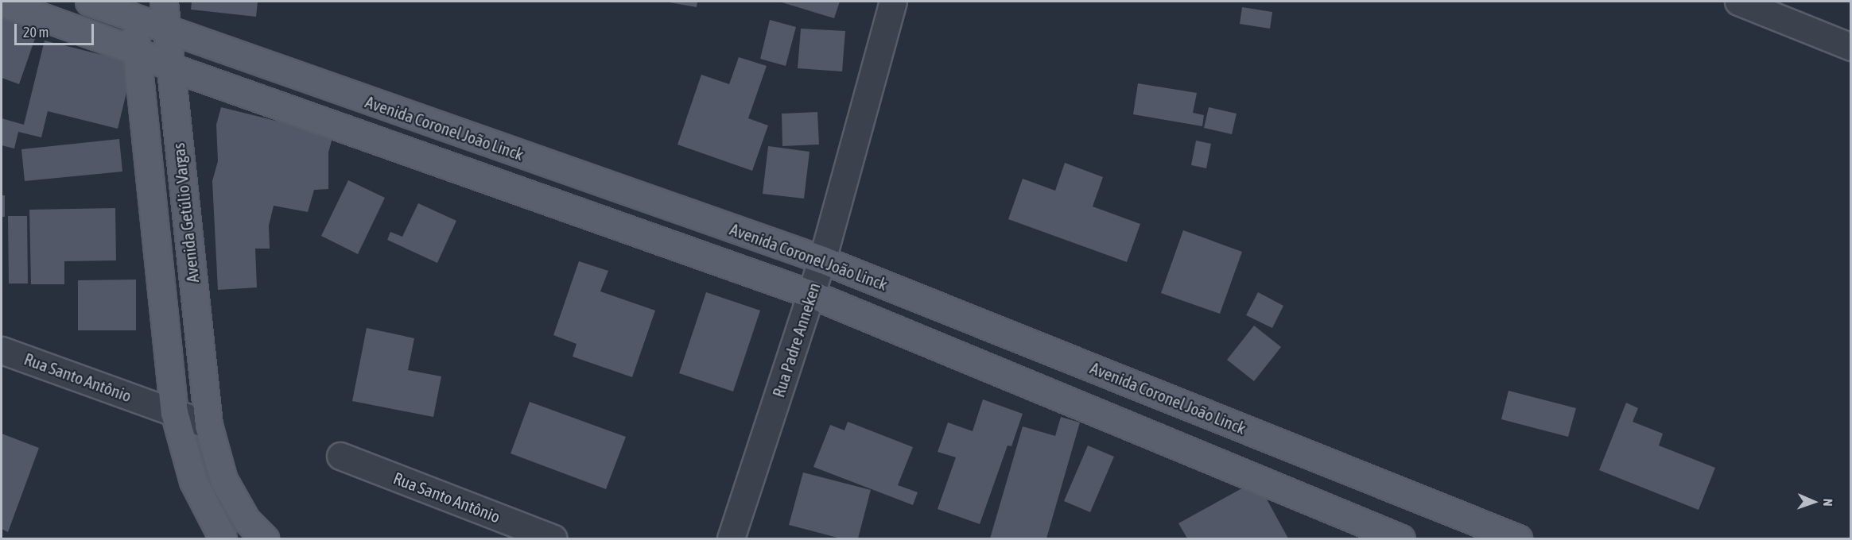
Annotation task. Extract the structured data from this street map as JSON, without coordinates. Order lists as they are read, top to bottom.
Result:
{
  "streets": {
    "main road": ["Avenida Coronel João Linck", "Avenida Getúlio Vargas"],
    "street": ["Rua Padre Anneken", "Rua Santo Antônio"]
  },
  "crossings": [
    ["Avenida Coronel João Linck", "Avenida Getúlio Vargas"],
    ["Avenida Coronel João Linck", "Rua Padre Anneken"],
    ["Avenida Getúlio Vargas", "Rua Santo Antônio"]
  ],
  "scale_bar": "20 m",
  "north": "right"
}
